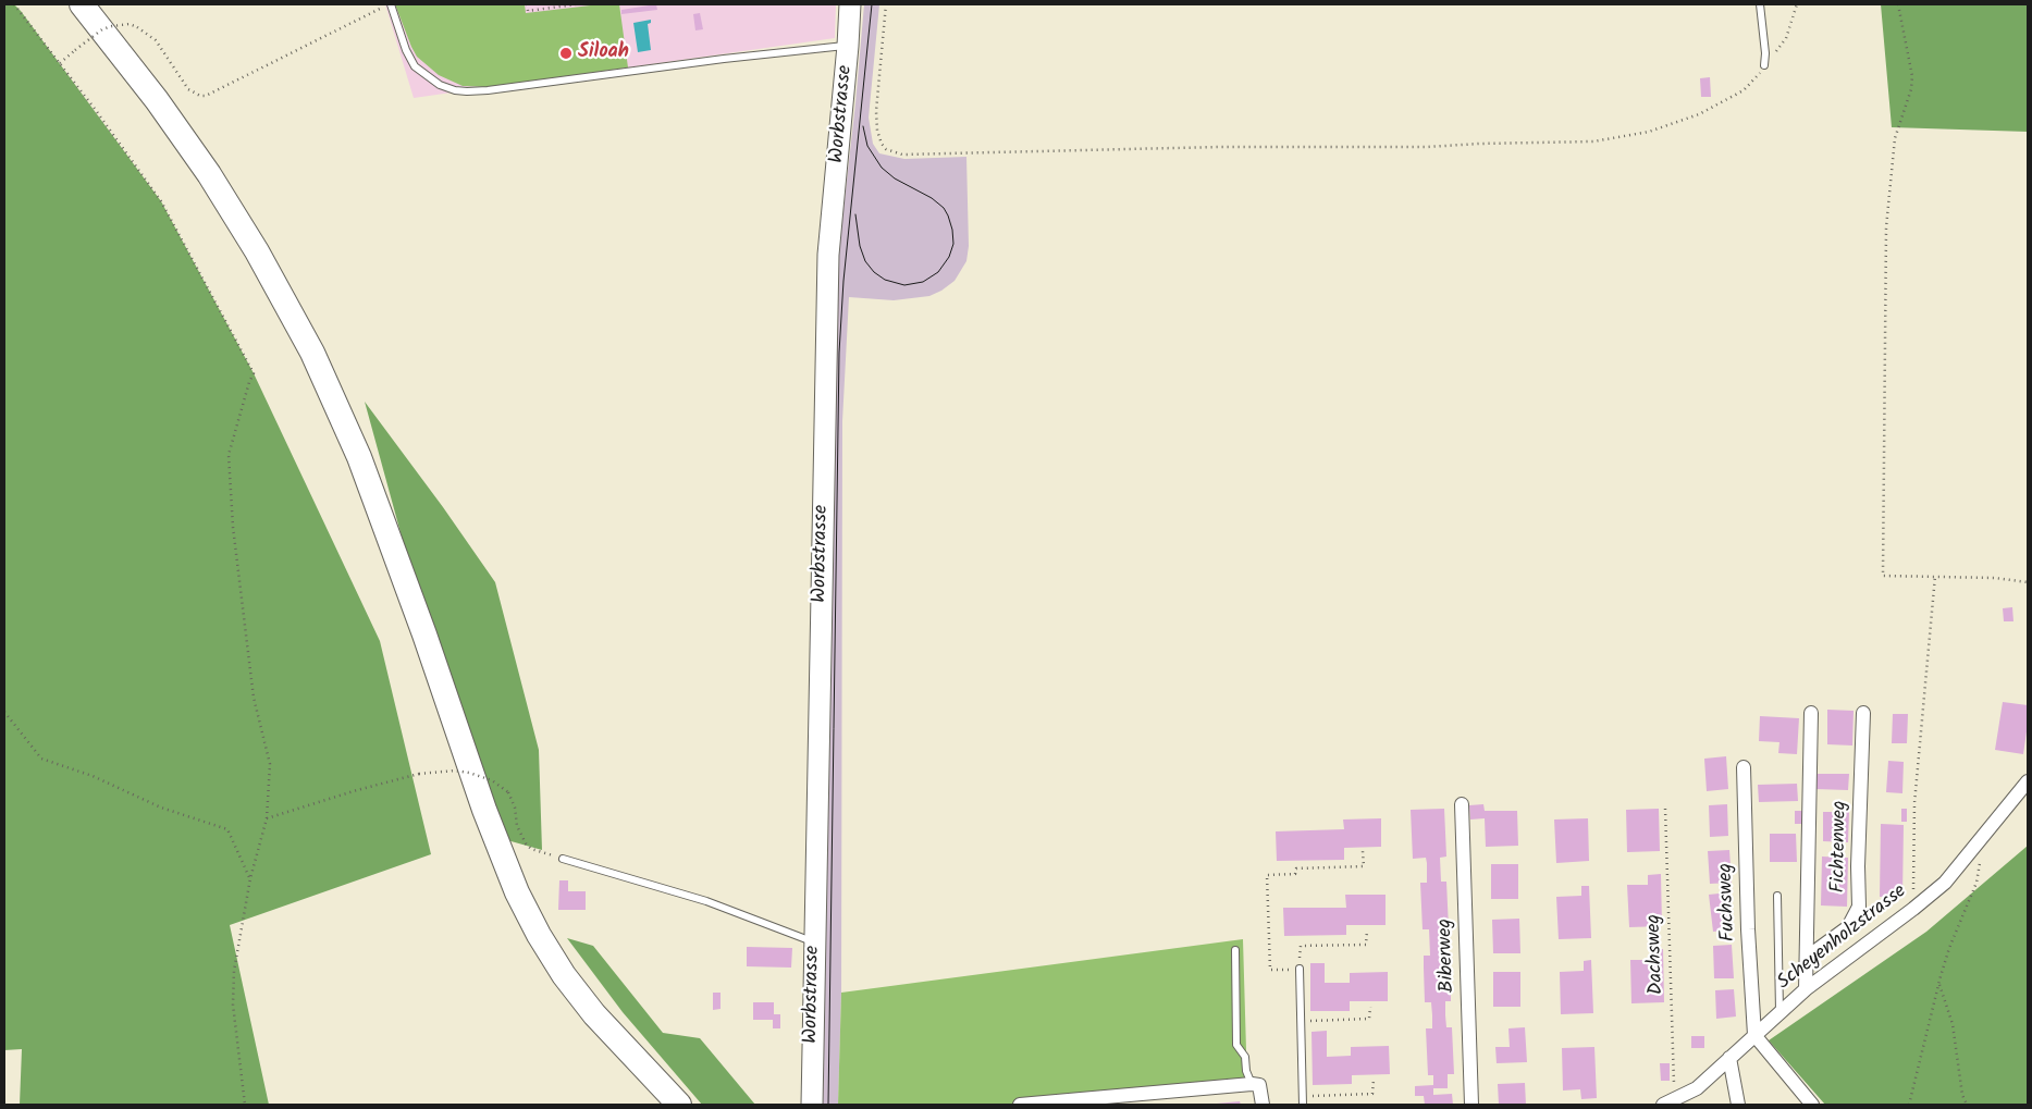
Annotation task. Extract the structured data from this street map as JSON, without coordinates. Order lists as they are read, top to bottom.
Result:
{
  "streets": {
    "main road": ["Worbstrasse"],
    "street": [
      "Fichtenweg",
      "Fuchsweg",
      "Scheyenholzstrasse",
      "Biberweg"
    ],
    "path": ["Dachsweg"]
  },
  "crossings": [
    ["Fichtenweg", "Scheyenholzstrasse"],
    ["Fuchsweg", "Scheyenholzstrasse"],
    ["Scheyenholzstrasse", "Dachsweg"]
  ],
  "places": ["Siloah"]
}
